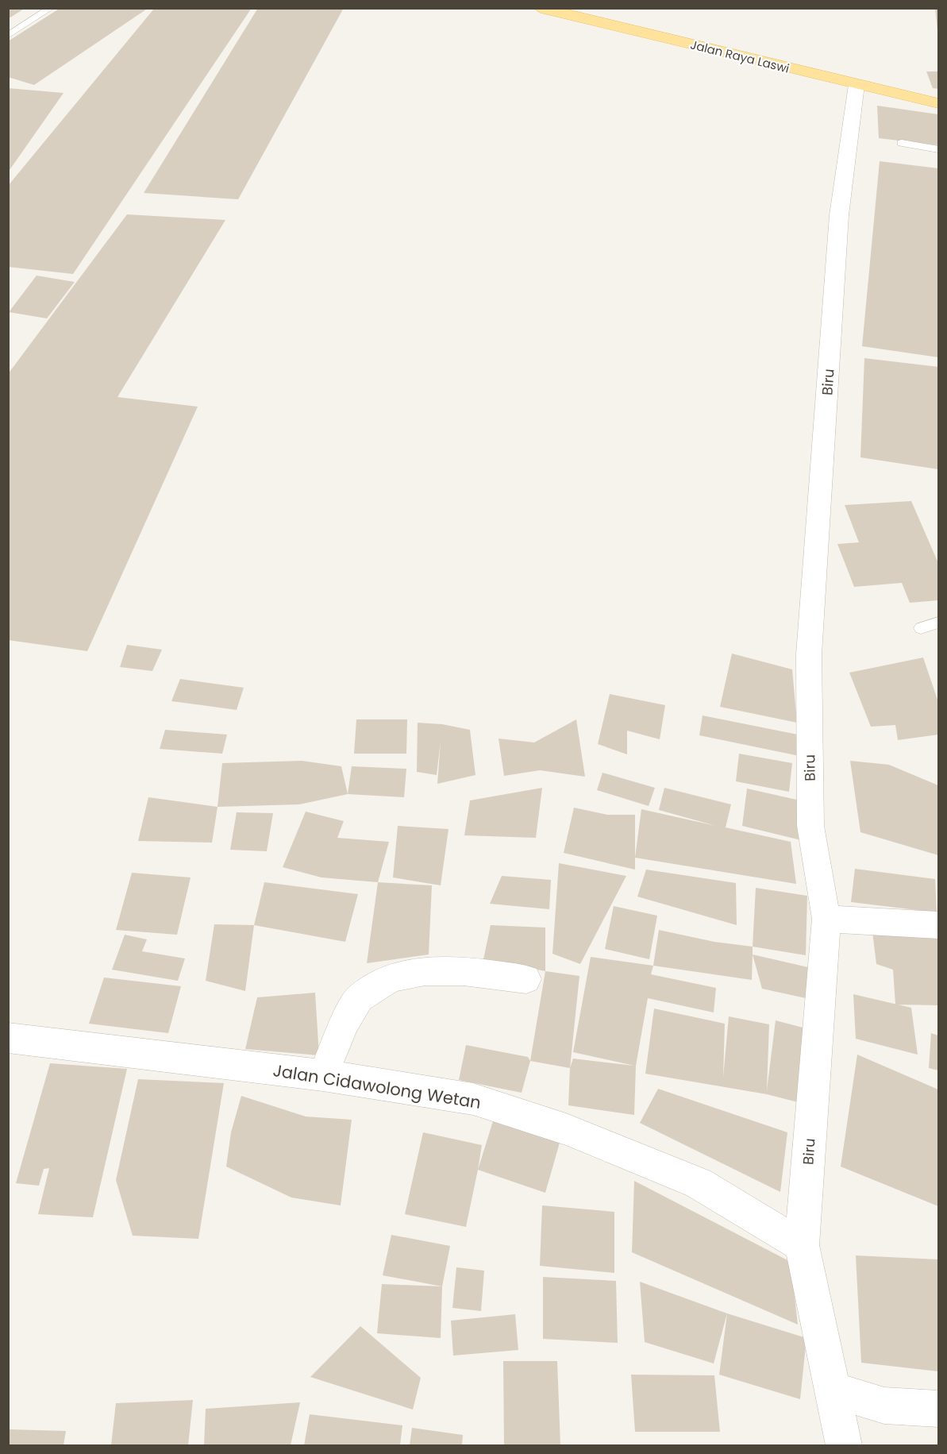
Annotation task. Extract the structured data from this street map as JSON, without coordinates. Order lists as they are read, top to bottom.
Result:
{
  "streets": {
    "main road": ["Jalan Raya Laswi"],
    "street": ["Biru", "Jalan Cidawolong Wetan"]
  },
  "crossings": [
    ["Jalan Raya Laswi", "Biru"],
    ["Biru", "Jalan Cidawolong Wetan"]
  ]
}
